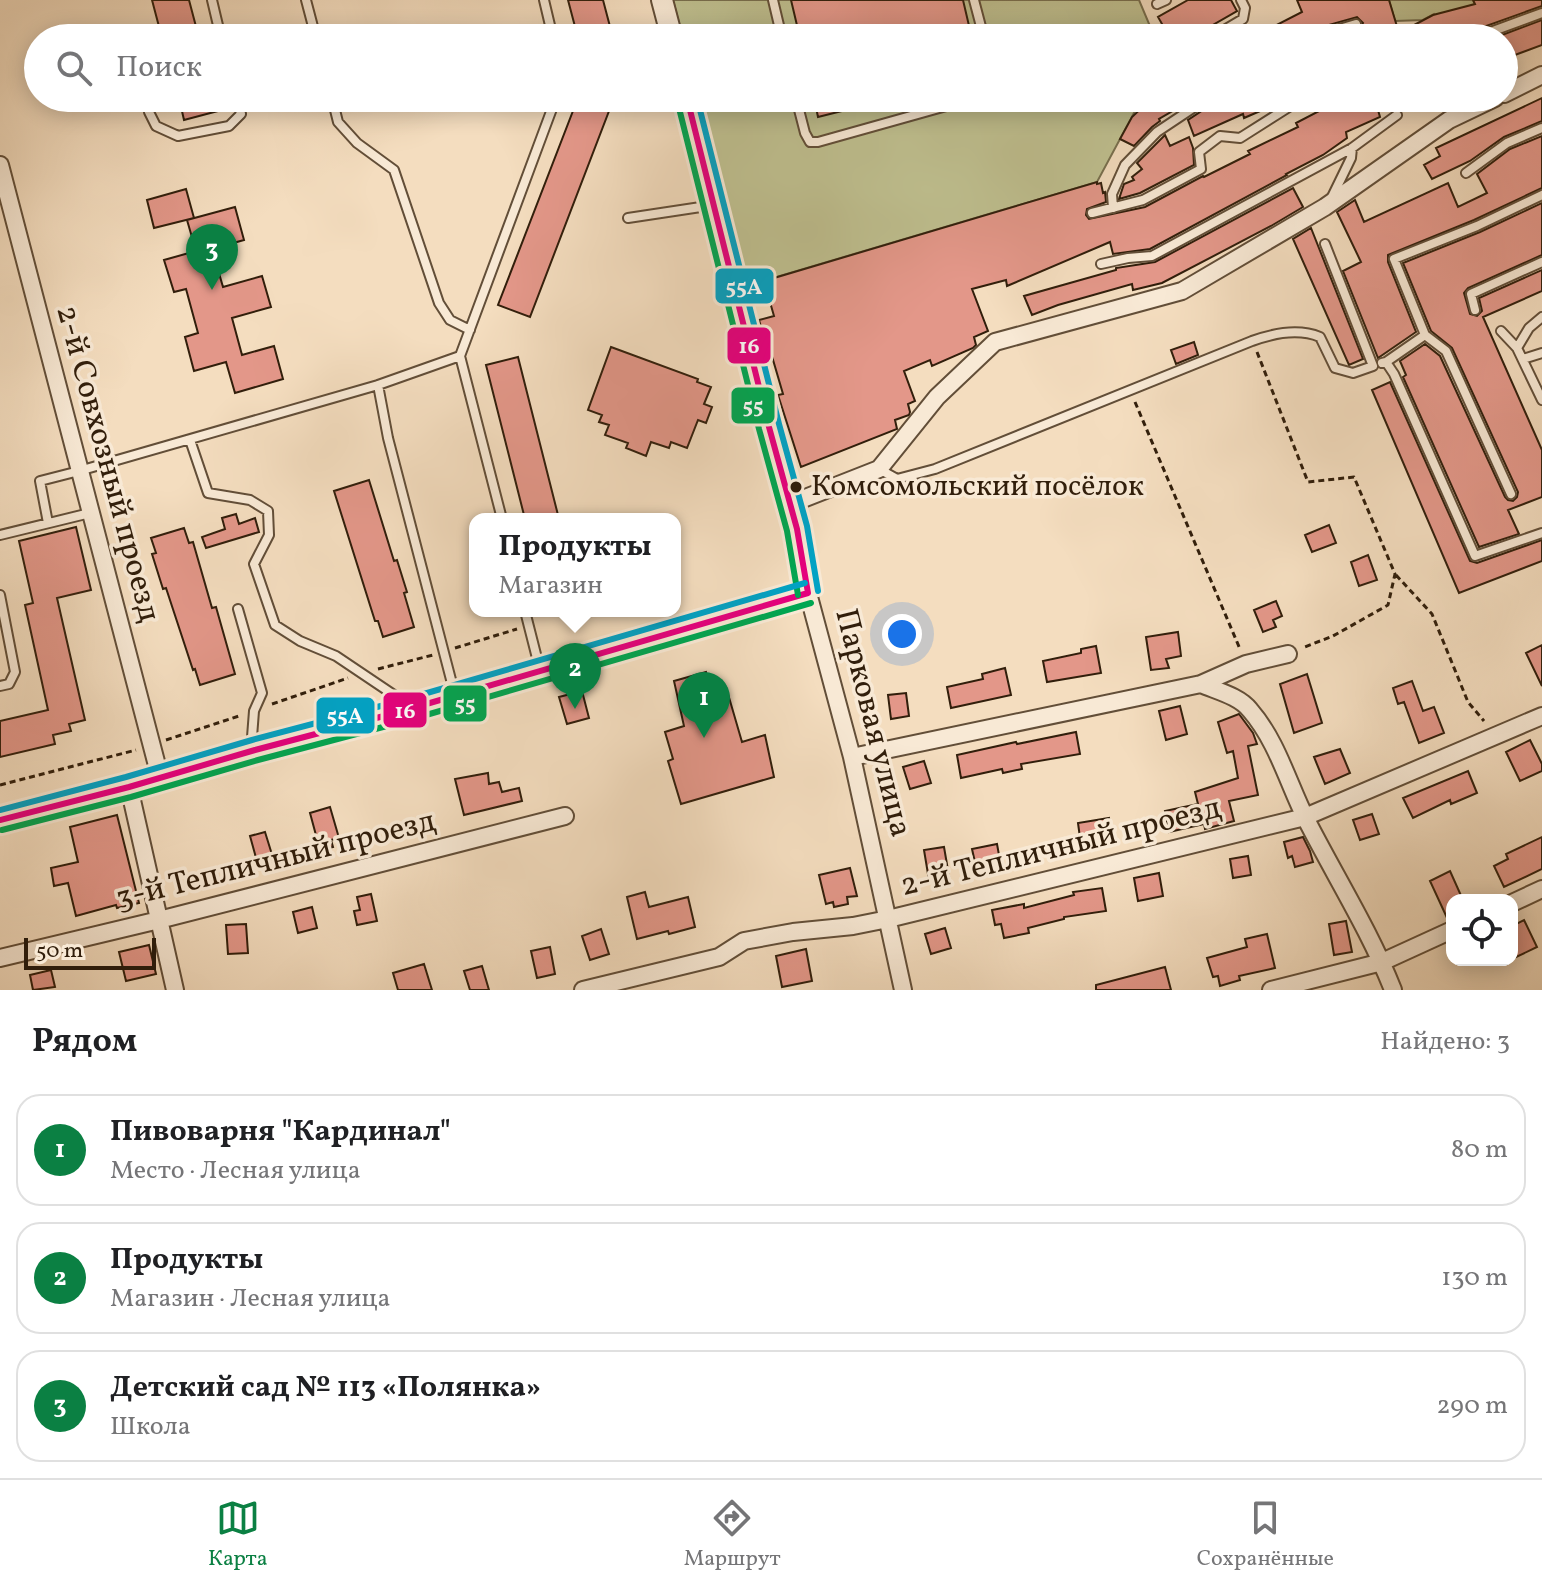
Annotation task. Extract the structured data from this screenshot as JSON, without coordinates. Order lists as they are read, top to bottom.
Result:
{
  "streets": {
    "street": [
      "2-й Совхозный проезд",
      "Парковая улица",
      "2-й Тепличный проезд",
      "3-й Тепличный проезд"
    ]
  },
  "crossings": [
    ["Парковая улица", "2-й Тепличный проезд"]
  ],
  "places": ["Комсомольский посёлок"],
  "lines": ["transit line 16", "transit line 55", "transit line 55А"],
  "scale_bar": "50 m",
  "page": {
    "search": "Поиск",
    "pins": ["3", "2", "1"],
    "popup": ["Продукты", "Магазин"],
    "scale": "50 m",
    "heading": ["Рядом", "Найдено: 3"],
    "list": [
      {
        "mark": "1",
        "name": "Пивоварня \"Кардинал\"",
        "note": "Место · Лесная улица",
        "value": "80 m"
      },
      {
        "mark": "2",
        "name": "Продукты",
        "note": "Магазин · Лесная улица",
        "value": "130 m"
      },
      {
        "mark": "3",
        "name": "Детский сад № 113 «Полянка»",
        "note": "Школа",
        "value": "290 m"
      }
    ],
    "nav": ["Карта", "Маршрут", "Сохранённые"]
  }
}
